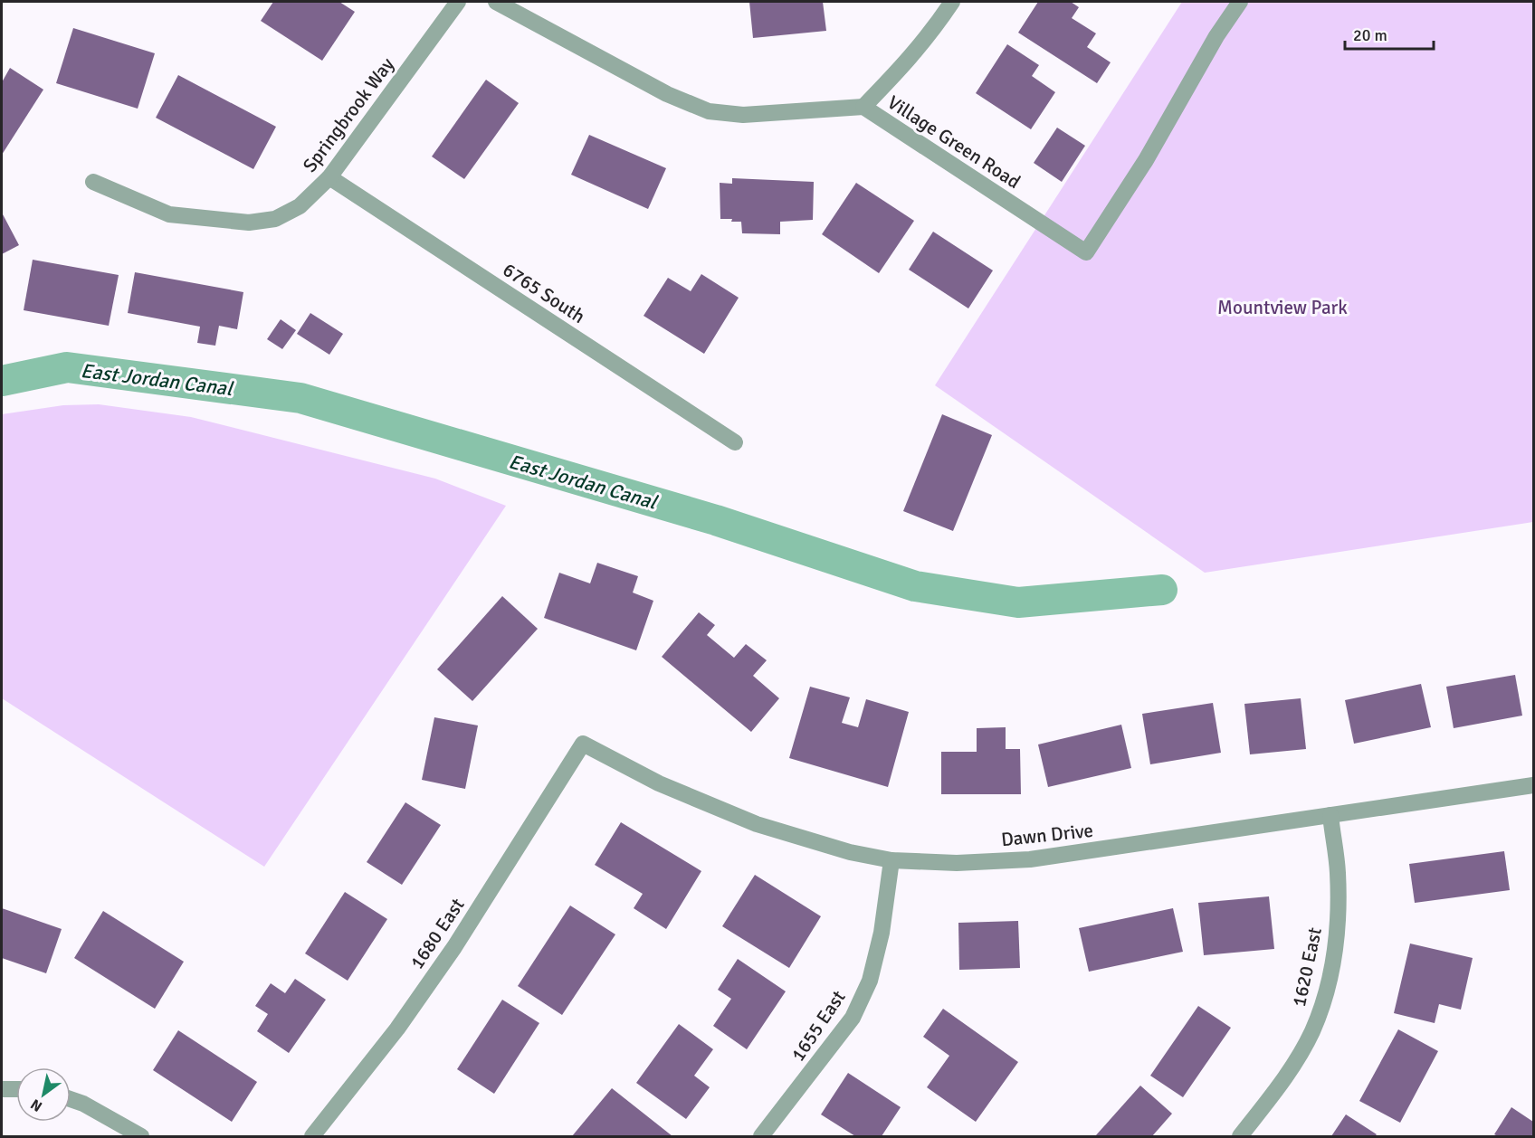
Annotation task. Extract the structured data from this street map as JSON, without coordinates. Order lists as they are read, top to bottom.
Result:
{
  "streets": {
    "street": [
      "Springbrook Way",
      "Village Green Road",
      "6765 South",
      "Dawn Drive",
      "1680 East",
      "1620 East",
      "1655 East"
    ]
  },
  "crossings": [
    ["Springbrook Way", "6765 South"],
    ["Dawn Drive", "1680 East"],
    ["Dawn Drive", "1620 East"],
    ["Dawn Drive", "1655 East"]
  ],
  "water": ["East Jordan Canal"],
  "parks": ["Mountview Park"],
  "scale_bar": "20 m",
  "north": "bottom left"
}
